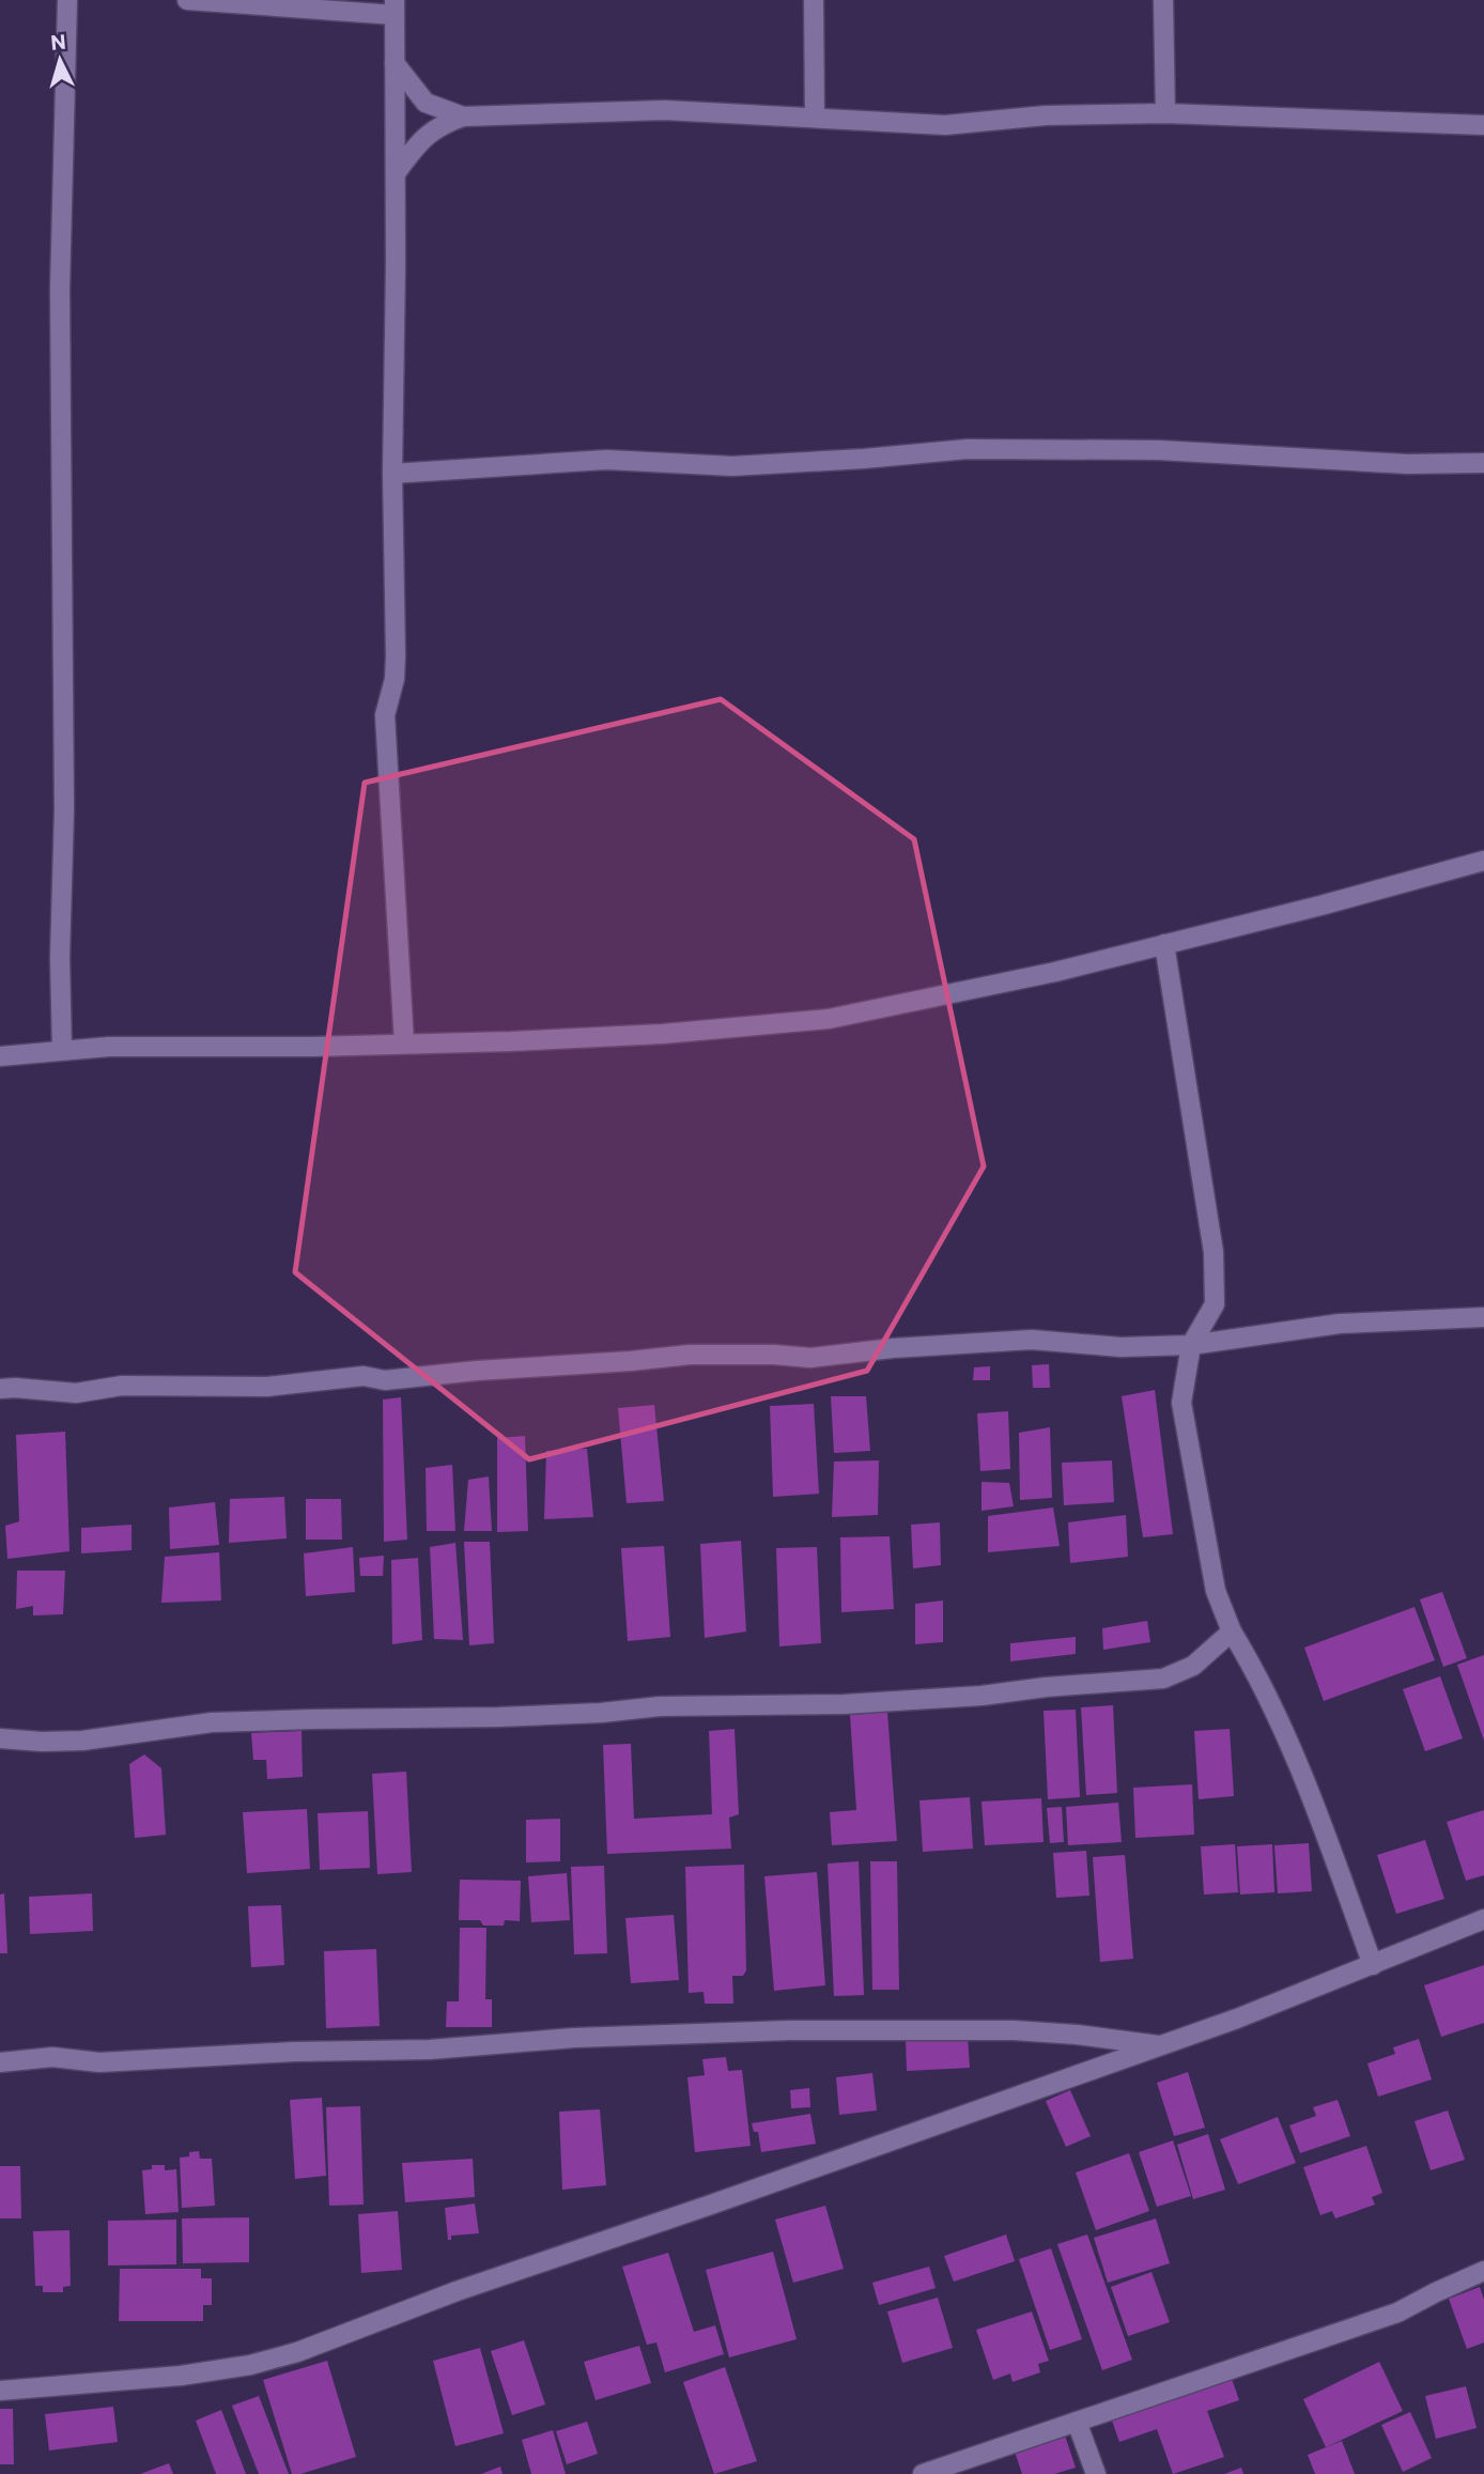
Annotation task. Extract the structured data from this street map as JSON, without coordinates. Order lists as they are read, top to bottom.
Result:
{
  "north": "top"
}
